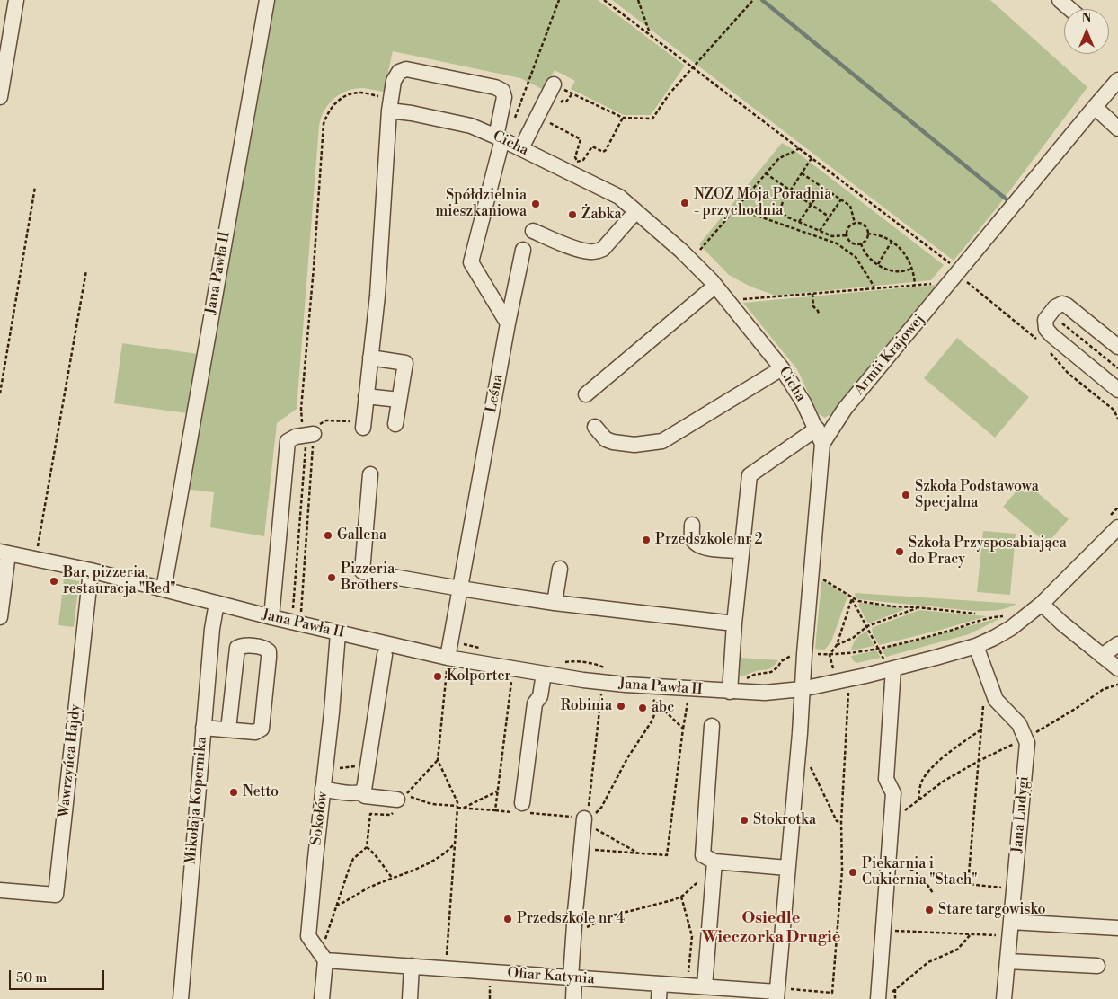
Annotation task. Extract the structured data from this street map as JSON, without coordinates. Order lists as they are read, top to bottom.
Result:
{
  "streets": {
    "street": [
      "Cicha",
      "Jana Pawła II",
      "Armii Krajowej",
      "Leśna",
      "Wawrzyńca Hajdy",
      "Mikołaja Kopernika",
      "Jana Ludygi",
      "Sokołów",
      "Ofiar Katynia"
    ]
  },
  "crossings": [
    ["Cicha", "Armii Krajowej"],
    ["Jana Pawła II", "Armii Krajowej"],
    ["Jana Pawła II", "Leśna"],
    ["Jana Pawła II", "Wawrzyńca Hajdy"],
    ["Jana Pawła II", "Mikołaja Kopernika"],
    ["Jana Pawła II", "Jana Ludygi"],
    ["Jana Pawła II", "Sokołów"],
    ["Armii Krajowej", "Ofiar Katynia"],
    ["Sokołów", "Ofiar Katynia"]
  ],
  "districts": ["Osiedle Wieczorka Drugie"],
  "places": [
    "NZOZ Moja Poradnia - przychodnia",
    "Spółdzielnia mieszkaniowa",
    "Żabka",
    "Szkoła Podstawowa Specjalna",
    "Gallena",
    "Przedszkole nr 2",
    "Szkoła Przysposabiająca do Pracy",
    "Pizzeria Brothers",
    "Bar, pizzeria, restauracja \"Red\"",
    "Kolporter",
    "Robinia",
    "abc",
    "Netto",
    "Stokrotka",
    "Piekarnia i Cukiernia \"Stach\"",
    "Stare targowisko",
    "Przedszkole nr 4"
  ],
  "scale_bar": "50 m",
  "north": "top"
}
